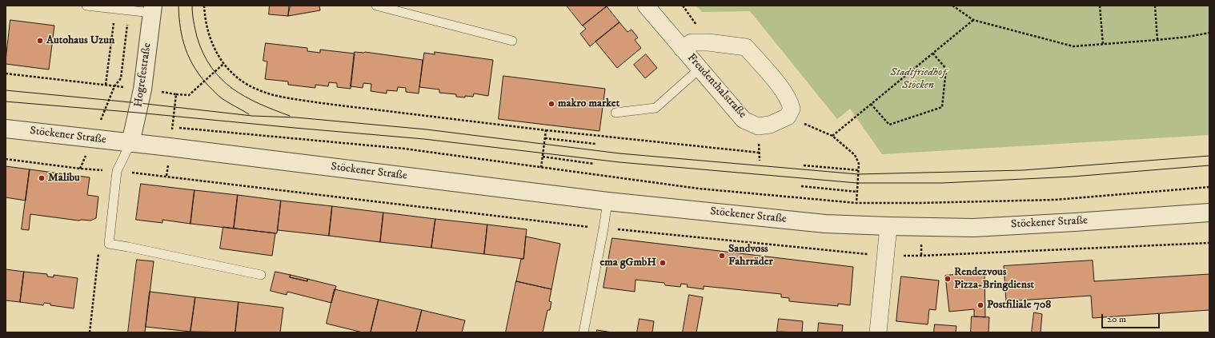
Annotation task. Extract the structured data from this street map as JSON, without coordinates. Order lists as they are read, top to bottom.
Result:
{
  "streets": {
    "street": ["Hogrefestraße", "Freudenthalstraße", "Stöckener Straße"]
  },
  "crossings": [
    ["Hogrefestraße", "Stöckener Straße"]
  ],
  "parks": ["Stadtfriedhof Stöcken"],
  "places": [
    "Autohaus Uzun",
    "makro market",
    "Malibu",
    "Sandvoss Fahrräder",
    "ema gGmbH",
    "Rendezvous Pizza-Bringdienst",
    "Postfiliale 708"
  ],
  "scale_bar": "20 m"
}
